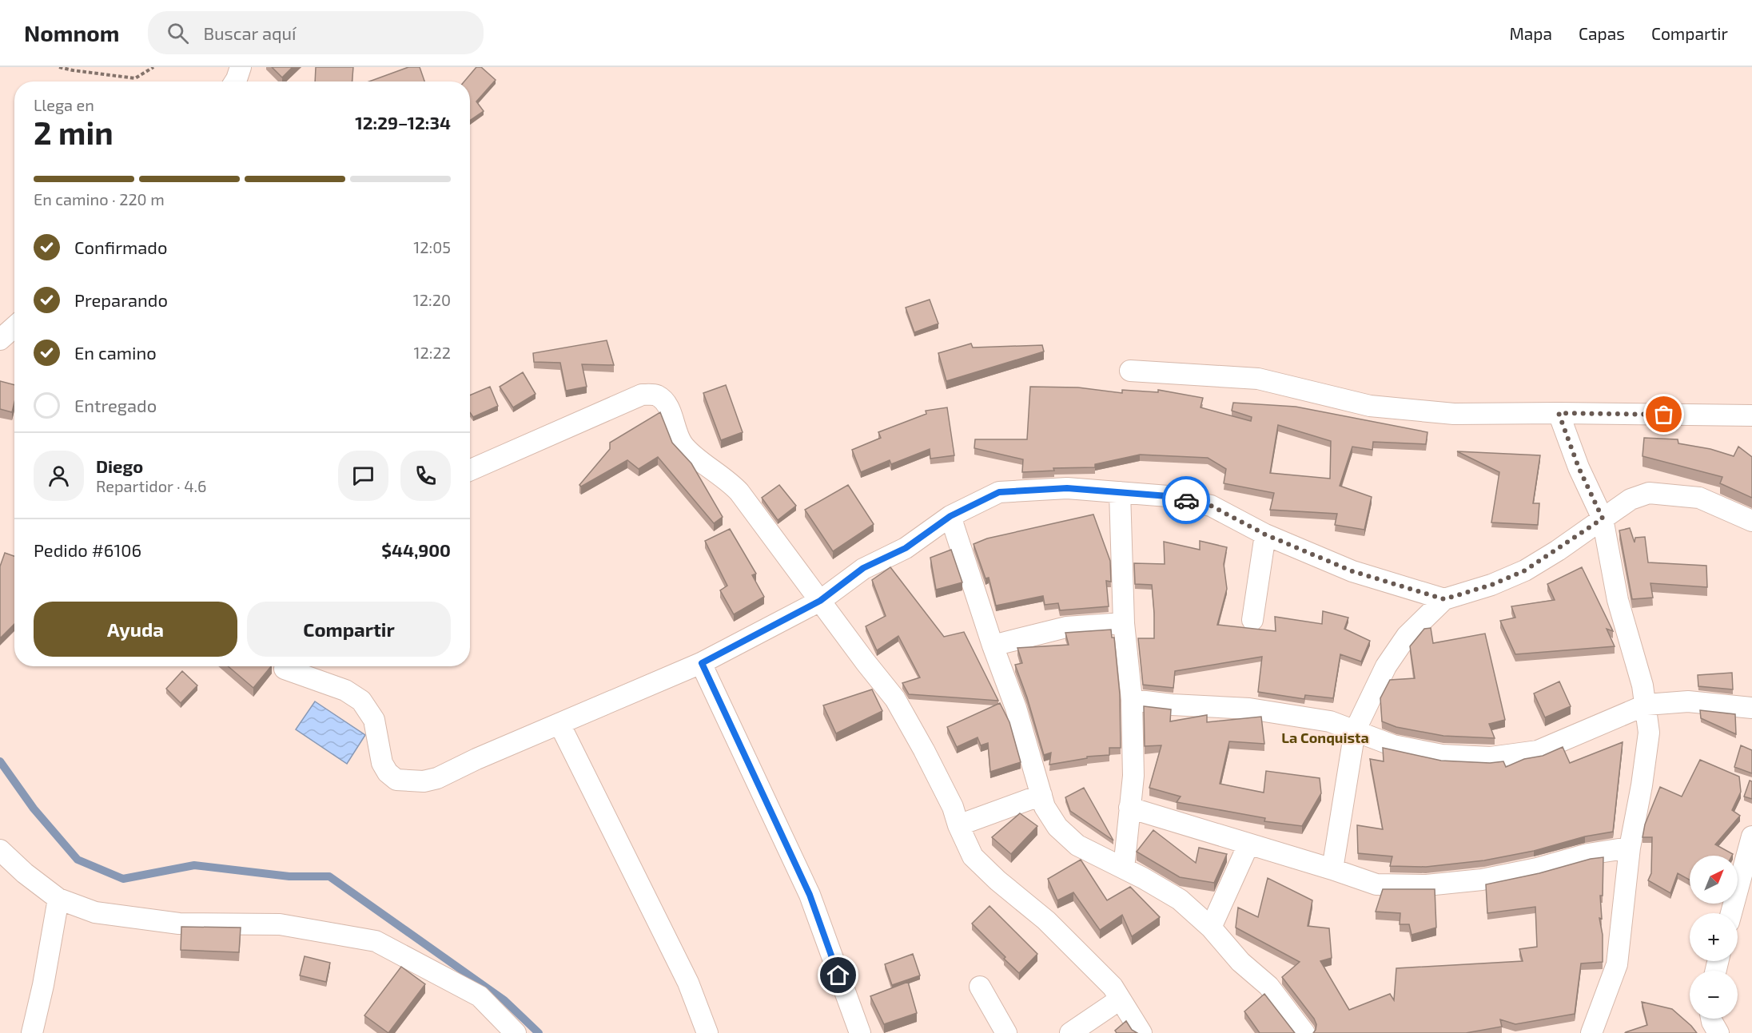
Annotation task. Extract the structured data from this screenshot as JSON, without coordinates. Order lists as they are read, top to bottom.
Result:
{
  "districts": ["La Conquista"],
  "north": "top right",
  "page": {
    "header": "Nomnom",
    "search": "Buscar aquí",
    "nav": ["Mapa", "Capas", "Compartir"],
    "heading": ["2 min", "Llega en", "12:29–12:34"],
    "panel": [
      "Diego",
      "Repartidor · 4.6",
      "Pedido #6106",
      "$44,900"
    ],
    "bar": "En camino · 220 m",
    "list": [
      ["Confirmado", "12:05"],
      ["Preparando", "12:20"],
      ["En camino", "12:22"],
      "Entregado"
    ],
    "buttons": ["Ayuda", "Compartir"],
    "map_buttons": ["+", "−"]
  }
}
